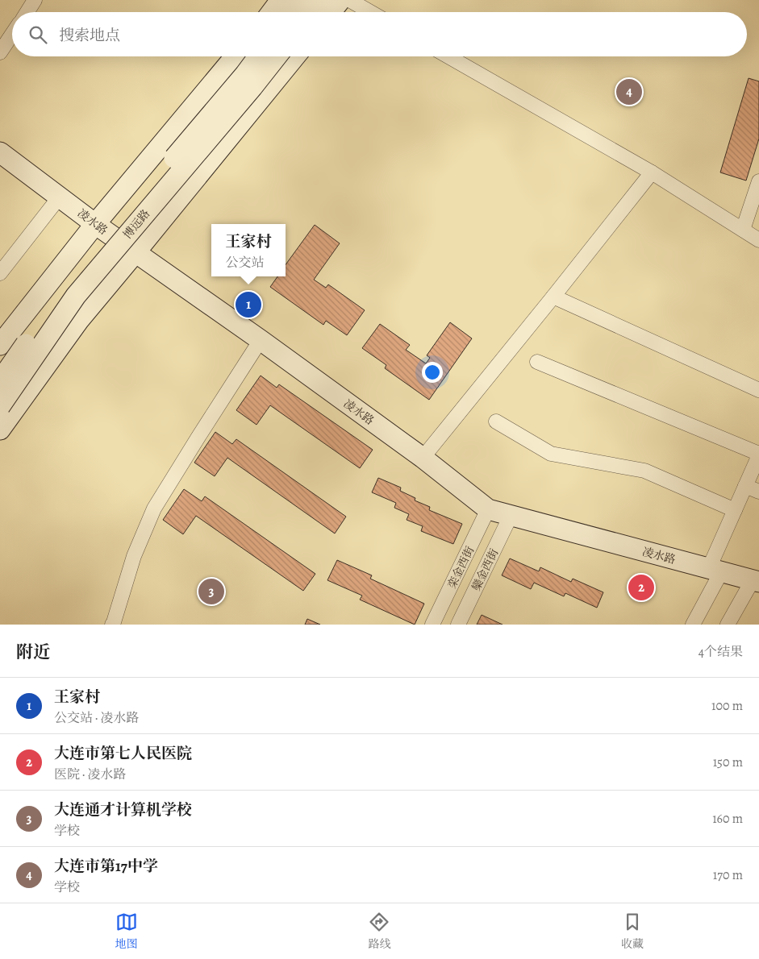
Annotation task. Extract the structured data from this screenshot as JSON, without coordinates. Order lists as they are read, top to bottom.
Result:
{
  "streets": {
    "main road": ["凌水路", "博远路"],
    "street": ["栾金西街", "欒金西街"]
  },
  "crossings": [
    ["凌水路", "栾金西街"],
    ["凌水路", "欒金西街"]
  ],
  "page": {
    "search": "搜索地点",
    "pins": [
      "4",
      "1",
      "2",
      "3"
    ],
    "popup": ["王家村", "公交站"],
    "heading": ["附近", "4个结果"],
    "list": [
      {
        "mark": "1",
        "name": "王家村",
        "note": "公交站 · 凌水路",
        "value": "100 m"
      },
      {
        "mark": "2",
        "name": "大连市第七人民医院",
        "note": "医院 · 凌水路",
        "value": "150 m"
      },
      {
        "mark": "3",
        "name": "大连通才计算机学校",
        "note": "学校",
        "value": "160 m"
      },
      {
        "mark": "4",
        "name": "大连市第17中学",
        "note": "学校",
        "value": "170 m"
      }
    ],
    "nav": ["地图", "路线", "收藏"]
  }
}
